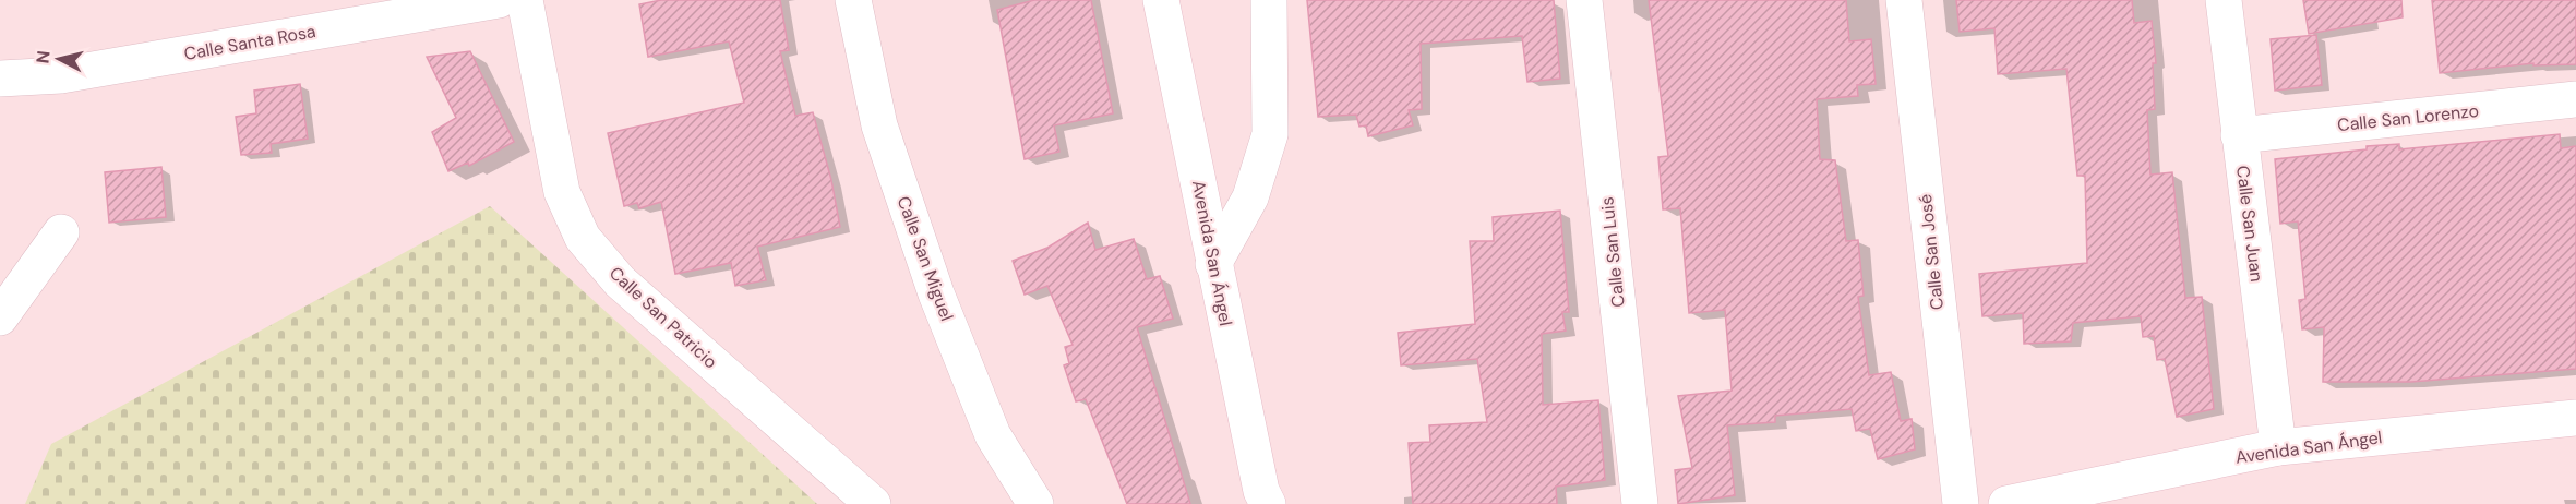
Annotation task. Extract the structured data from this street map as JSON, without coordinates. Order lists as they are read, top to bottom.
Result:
{
  "streets": {
    "street": [
      "Calle Santa Rosa",
      "Calle San Lorenzo",
      "Calle San Juan",
      "Calle San Luis",
      "Calle San José",
      "Avenida San Ángel",
      "Calle San Miguel",
      "Calle San Patricio"
    ]
  },
  "crossings": [
    ["Calle San Lorenzo", "Calle San Juan"],
    ["Calle San Juan", "Avenida San Ángel"]
  ],
  "north": "left"
}
